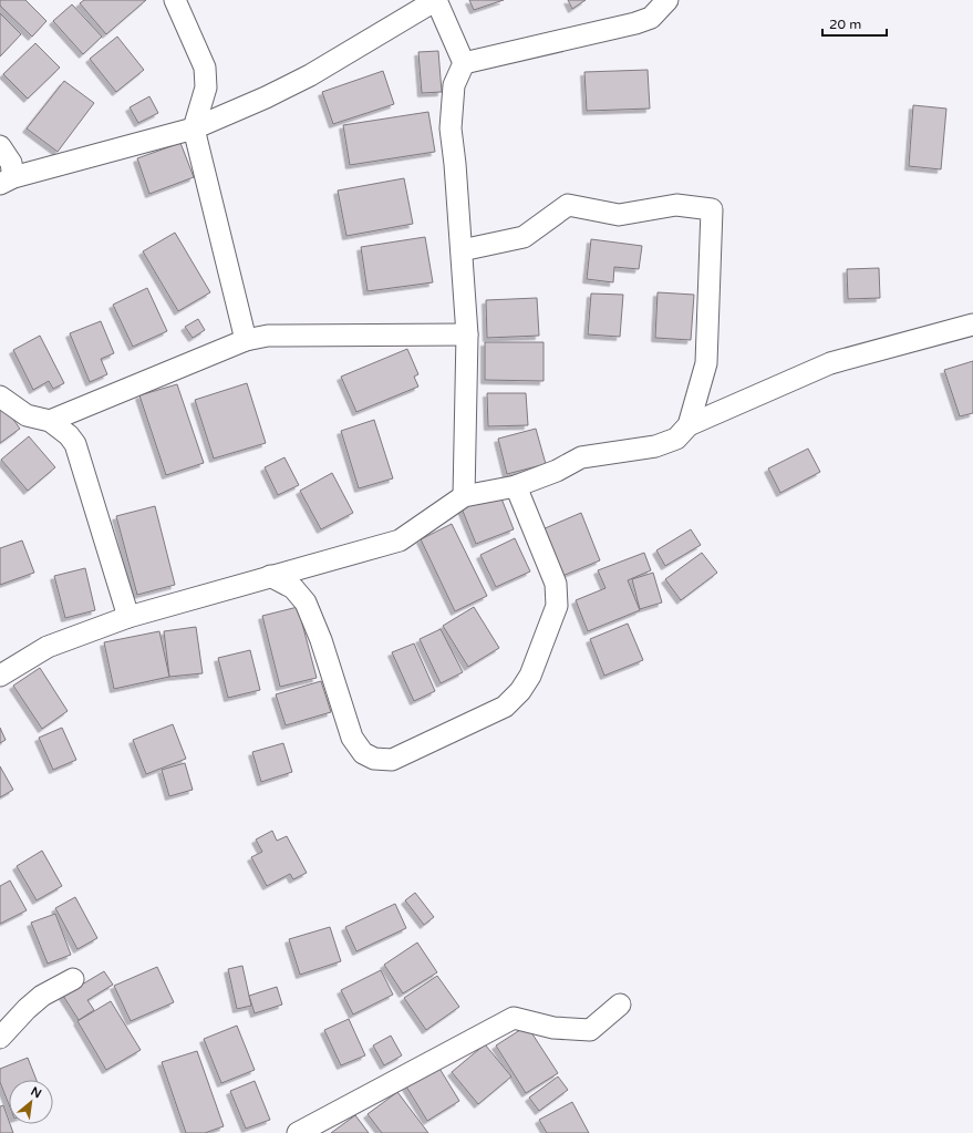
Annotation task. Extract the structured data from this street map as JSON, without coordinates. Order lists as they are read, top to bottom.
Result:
{
  "scale_bar": "20 m",
  "north": "top right"
}
